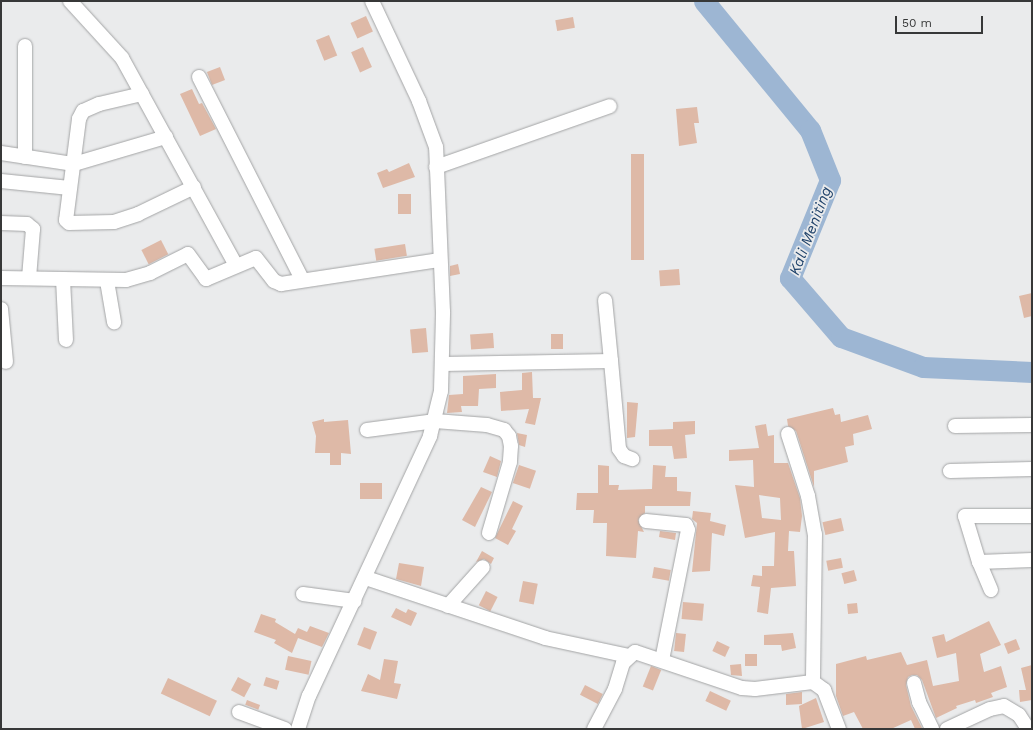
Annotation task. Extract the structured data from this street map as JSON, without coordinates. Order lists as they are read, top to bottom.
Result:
{
  "water": ["Kali Meniting"],
  "scale_bar": "50 m"
}
